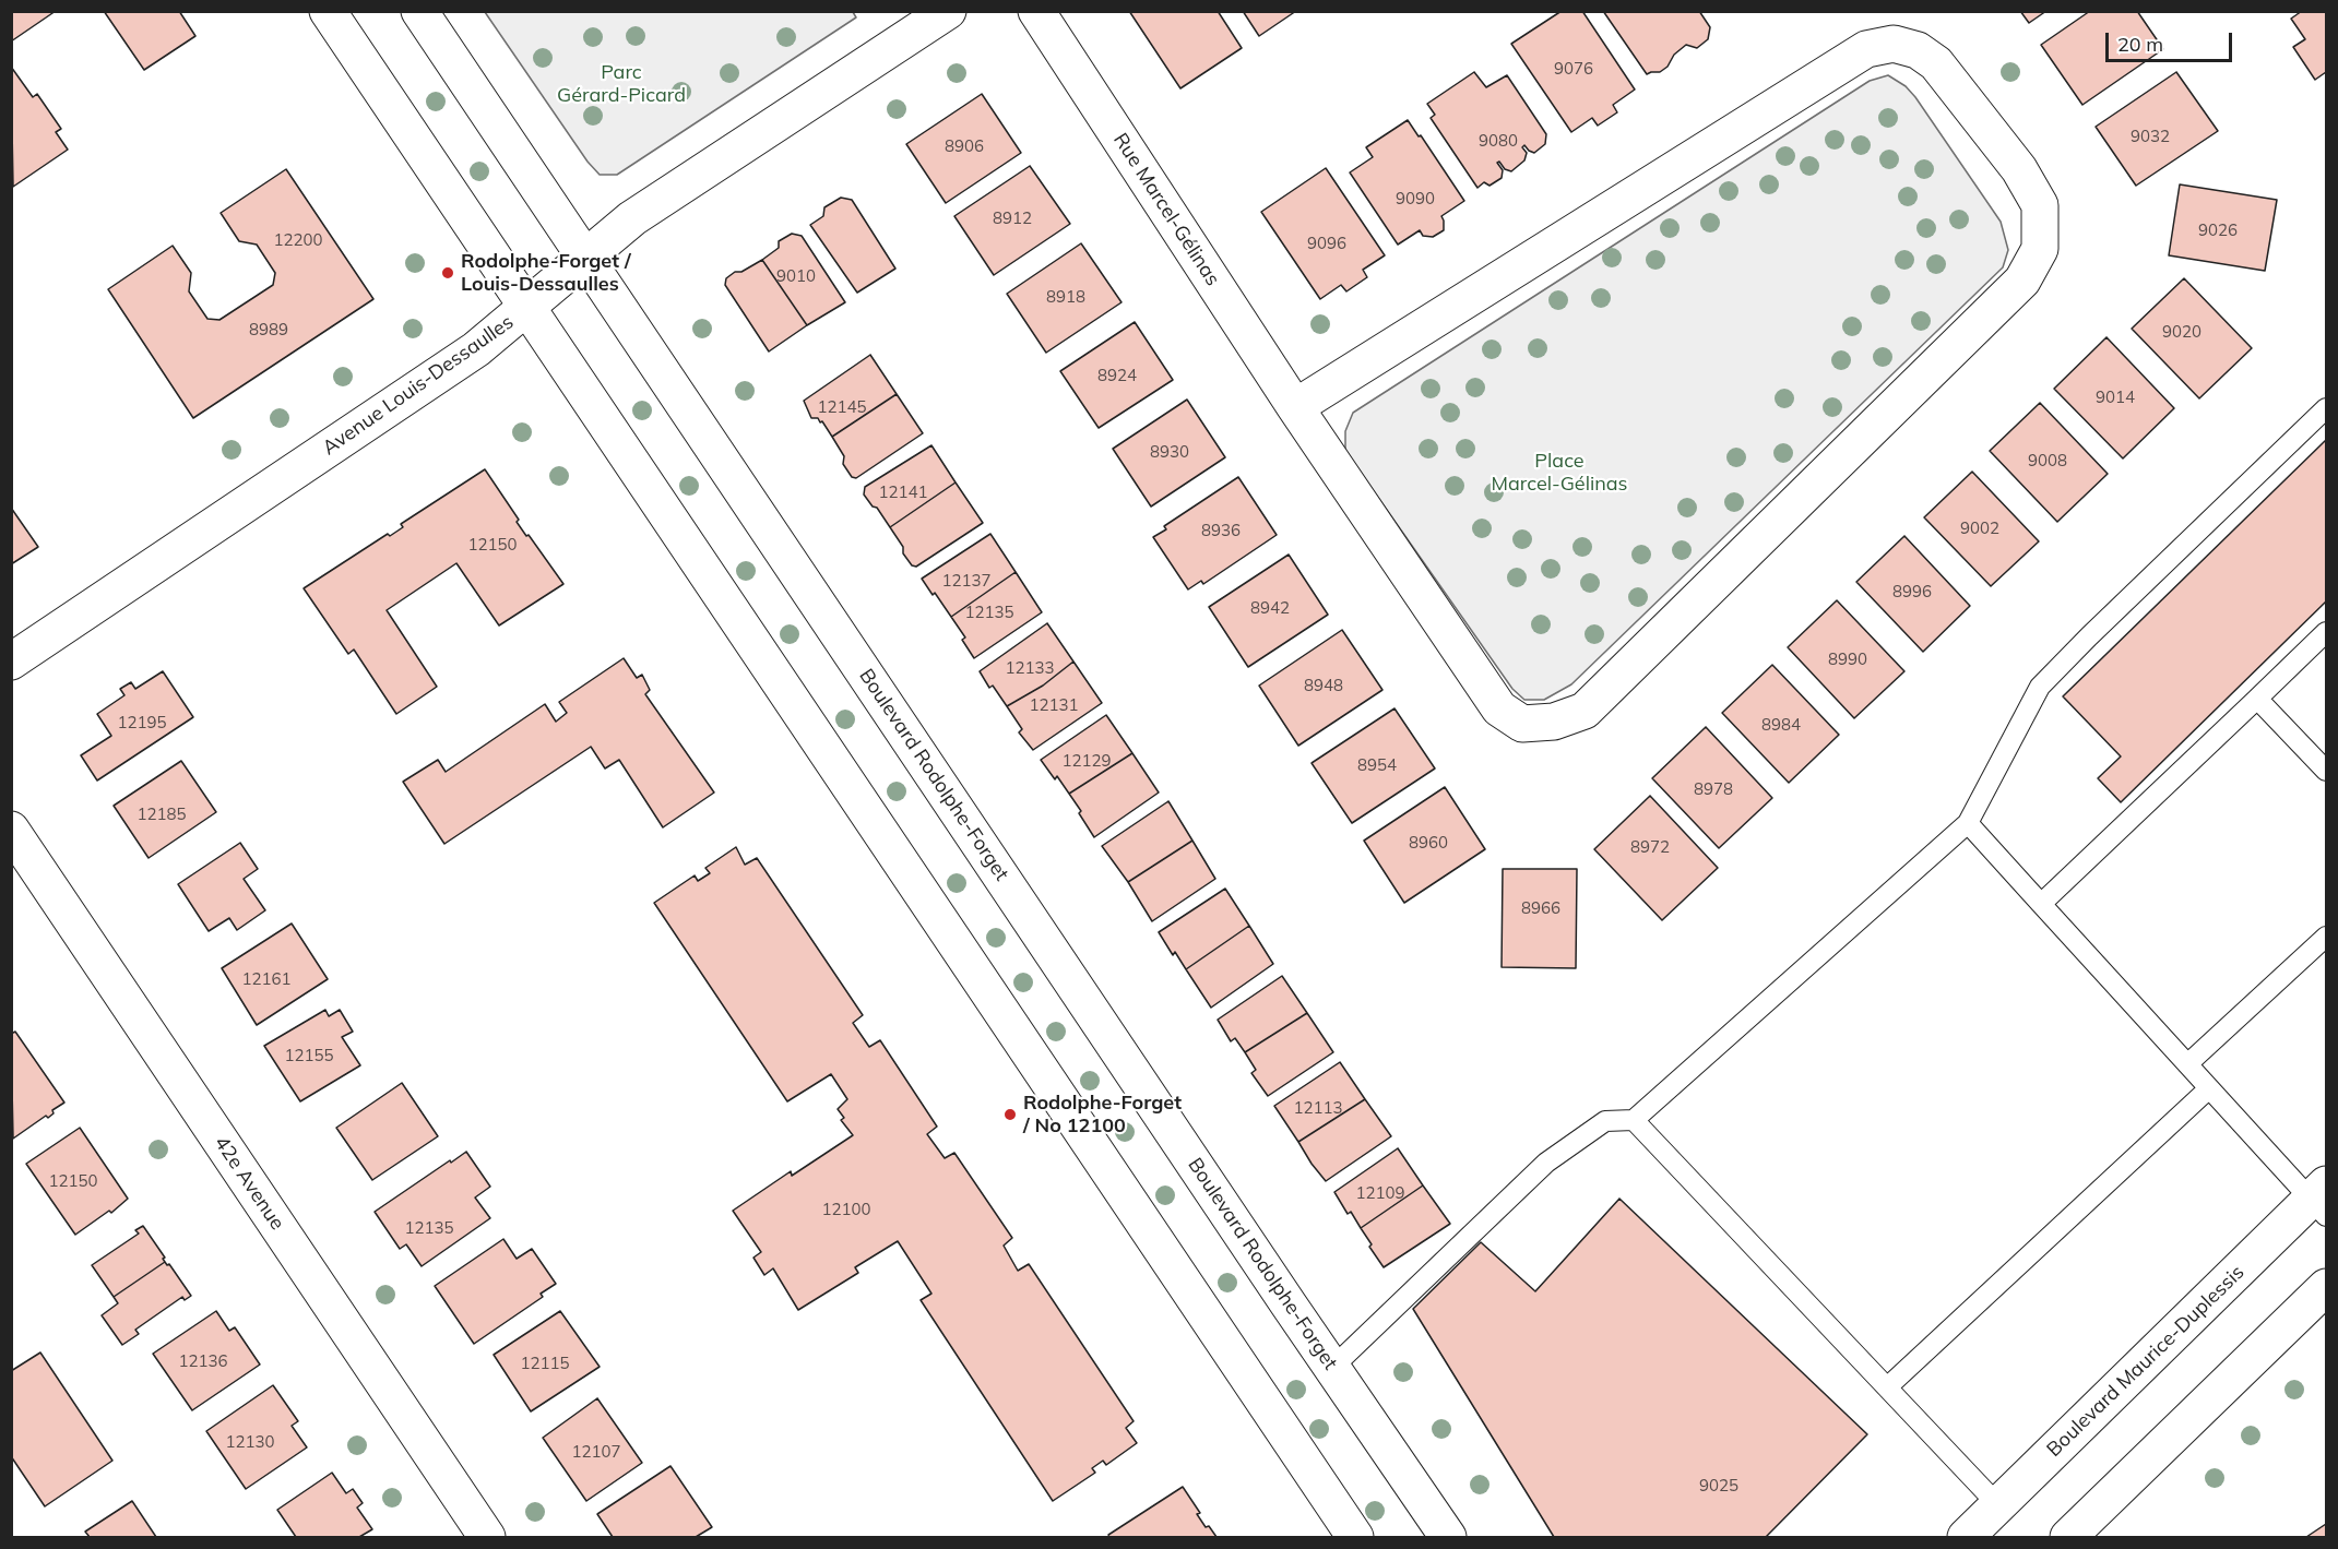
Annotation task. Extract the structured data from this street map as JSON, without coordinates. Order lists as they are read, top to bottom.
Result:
{
  "streets": {
    "street": [
      "Rue Marcel-Gélinas",
      "Avenue Louis-Dessaulles",
      "Boulevard Rodolphe-Forget",
      "42e Avenue",
      "Boulevard Maurice-Duplessis"
    ]
  },
  "crossings": [
    ["Avenue Louis-Dessaulles", "Boulevard Rodolphe-Forget"]
  ],
  "parks": ["Parc Gérard-Picard", "Place Marcel-Gélinas"],
  "places": ["Rodolphe-Forget / Louis-Dessaulles", "Rodolphe-Forget / No 12100"],
  "house_numbers": [
    "9076",
    "9032",
    "9080",
    "8906",
    "9090",
    "8912",
    "9026",
    "12200",
    "9096",
    "9010",
    "8918",
    "8989",
    "9020",
    "8924",
    "9014",
    "12145",
    "8930",
    "9008",
    "12141",
    "9002",
    "8936",
    "12150",
    "12137",
    "8996",
    "8942",
    "12135",
    "8990",
    "12133",
    "8948",
    "12131",
    "12195",
    "8984",
    "12129",
    "8954",
    "8978",
    "12185",
    "8960",
    "8972",
    "8966",
    "12161",
    "12155",
    "12113",
    "12150",
    "12109",
    "12100",
    "12135",
    "12136",
    "12115",
    "12130",
    "12107",
    "9025"
  ],
  "scale_bar": "20 m"
}
